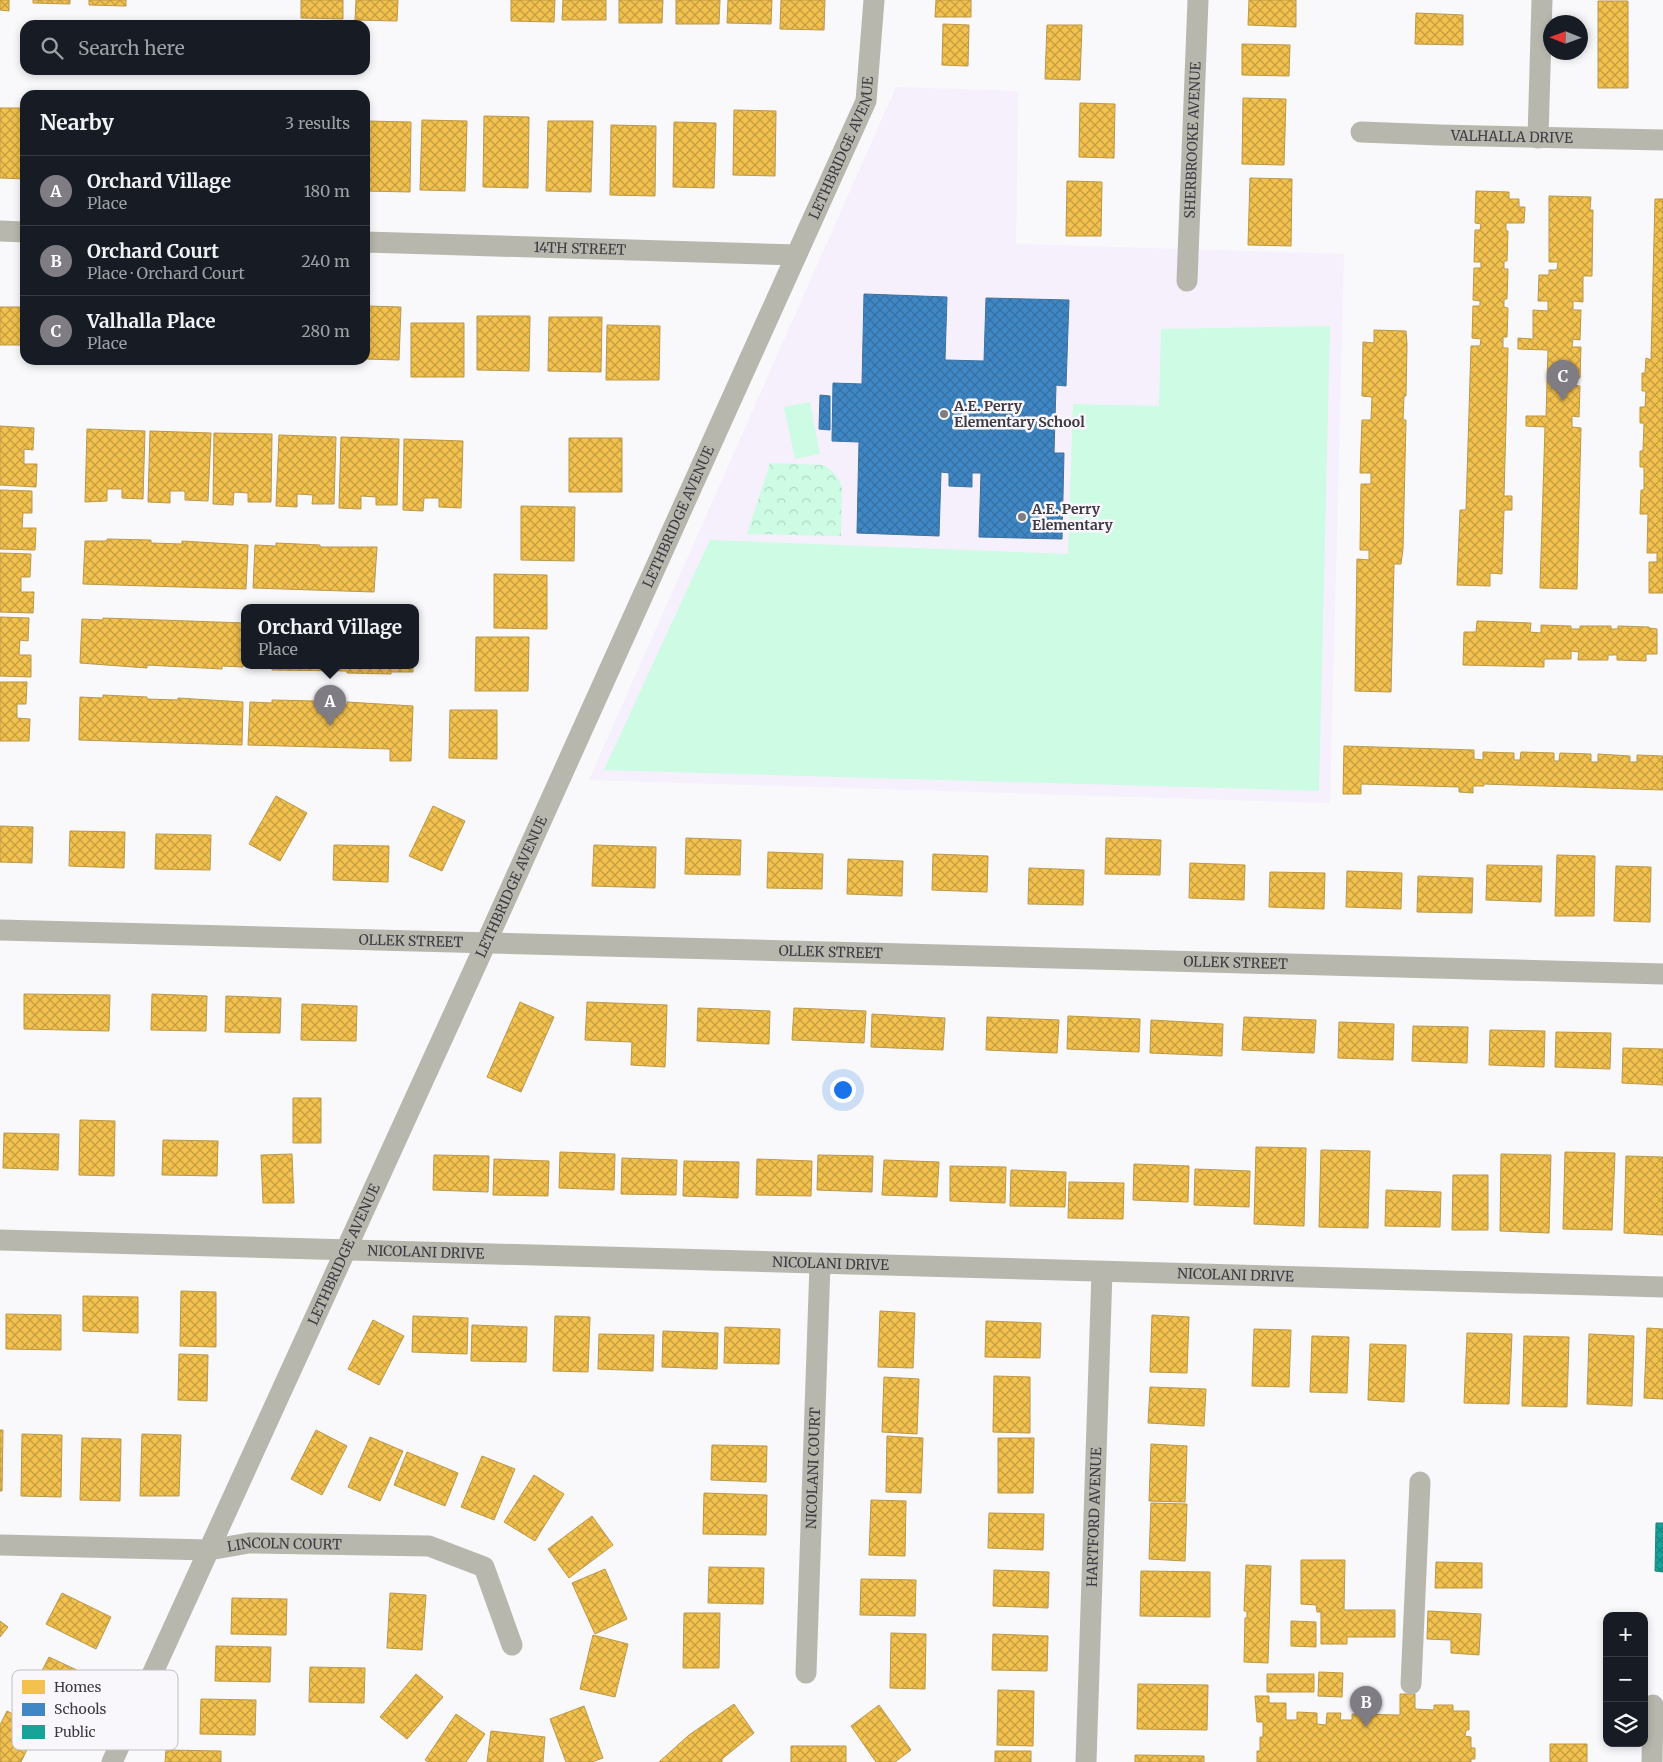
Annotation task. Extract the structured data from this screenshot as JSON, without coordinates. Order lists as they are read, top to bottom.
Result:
{
  "streets": {
    "street": [
      "VALHALLA DRIVE",
      "SHERBROOKE AVENUE",
      "LETHBRIDGE AVENUE",
      "14TH STREET",
      "OLLEK STREET",
      "NICOLANI DRIVE",
      "NICOLANI COURT",
      "HARTFORD AVENUE",
      "LINCOLN COURT"
    ]
  },
  "crossings": [
    ["LETHBRIDGE AVENUE", "14TH STREET"],
    ["LETHBRIDGE AVENUE", "OLLEK STREET"],
    ["LETHBRIDGE AVENUE", "NICOLANI DRIVE"],
    ["LETHBRIDGE AVENUE", "LINCOLN COURT"],
    ["NICOLANI DRIVE", "NICOLANI COURT"],
    ["NICOLANI DRIVE", "HARTFORD AVENUE"]
  ],
  "places": ["A.E. Perry Elementary School", "A.E. Perry Elementary"],
  "legend": ["Homes", "Schools", "Public"],
  "north": "left",
  "page": {
    "search": "Search here",
    "heading": ["Nearby", "3 results"],
    "list": [
      {
        "mark": "A",
        "name": "Orchard Village",
        "note": "Place",
        "value": "180 m"
      },
      {
        "mark": "B",
        "name": "Orchard Court",
        "note": "Place · Orchard Court",
        "value": "240 m"
      },
      {
        "mark": "C",
        "name": "Valhalla Place",
        "note": "Place",
        "value": "280 m"
      }
    ],
    "pins": ["C", "A", "B"],
    "popup": ["Orchard Village", "Place"],
    "map_buttons": ["+", "−"]
  }
}
